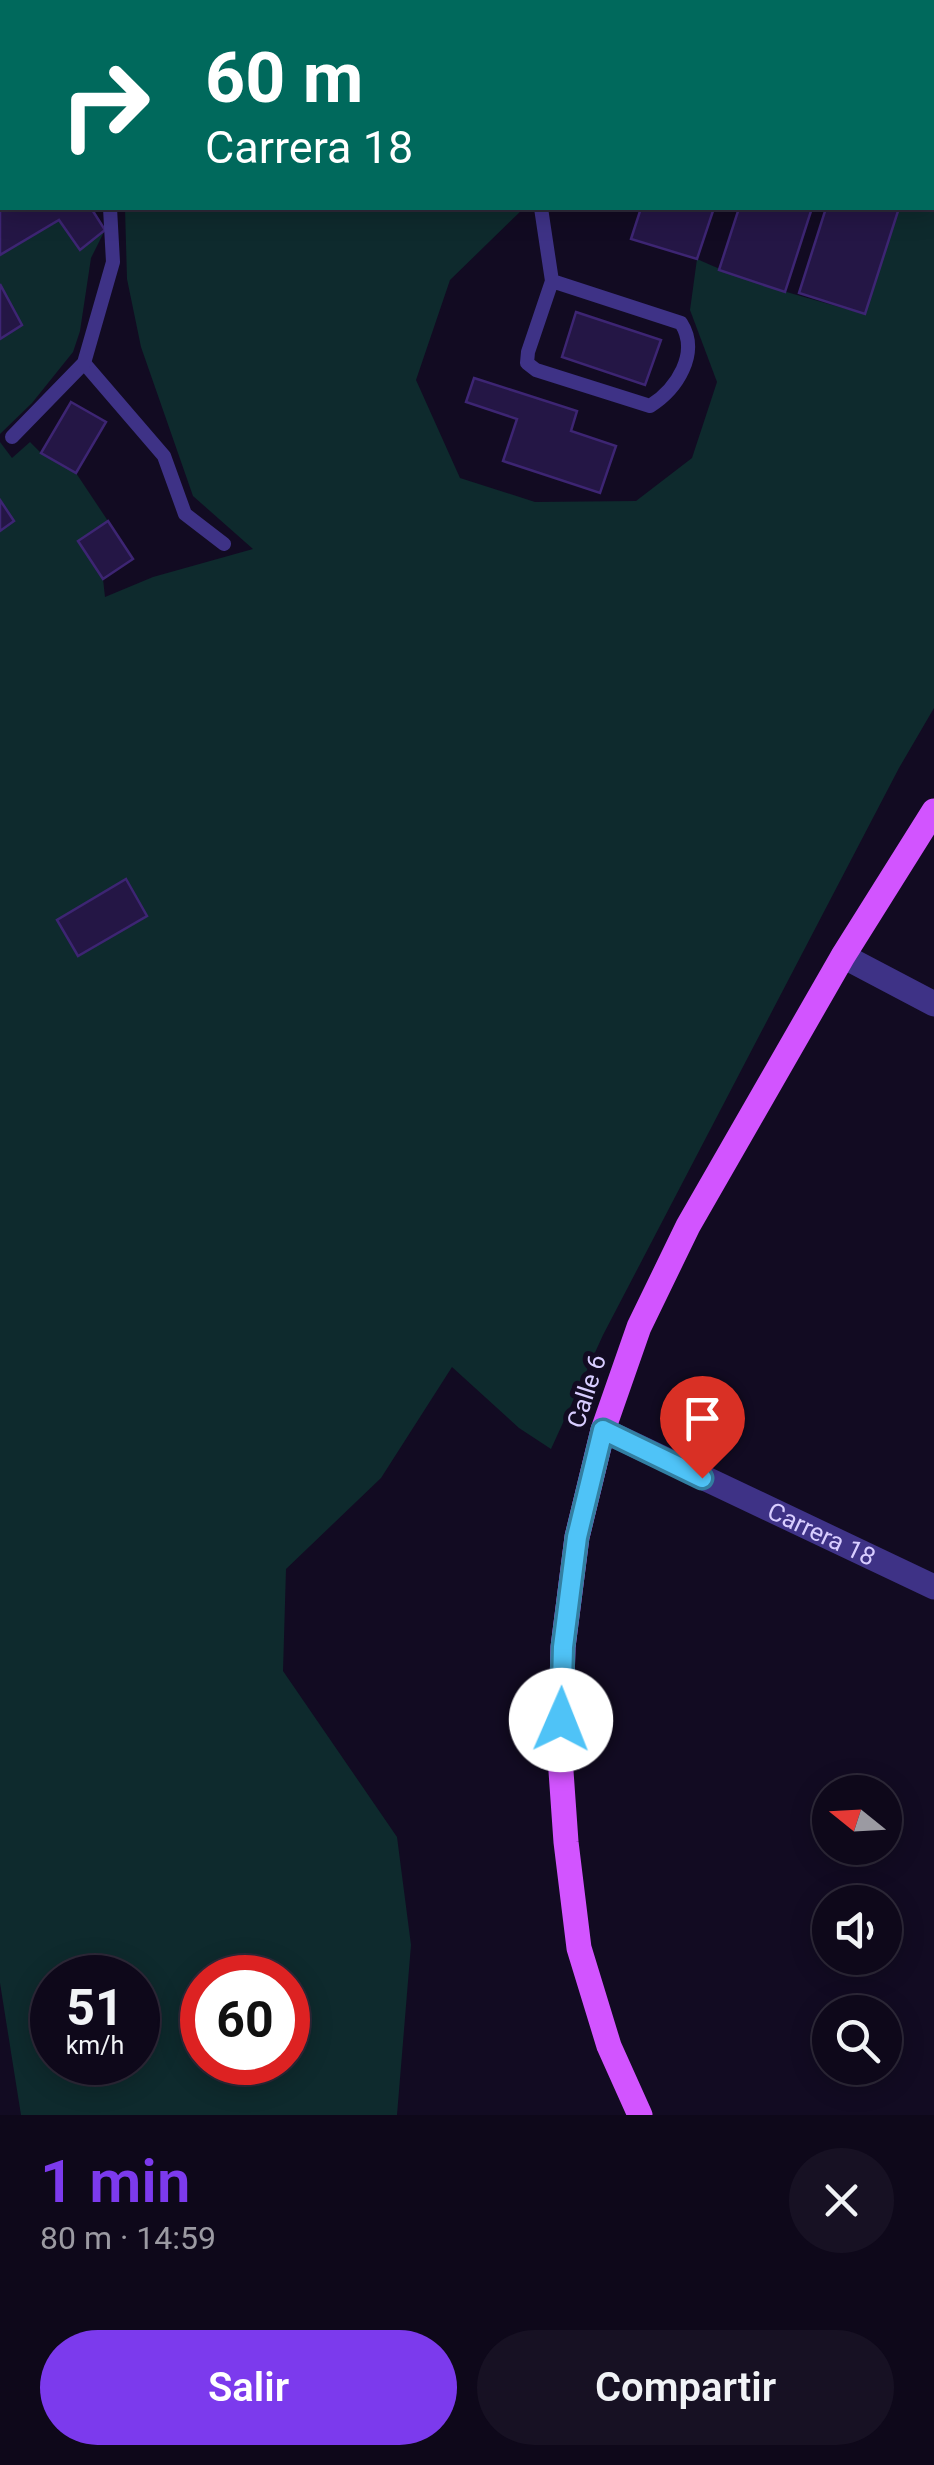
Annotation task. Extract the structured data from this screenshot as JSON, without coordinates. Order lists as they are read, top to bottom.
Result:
{
  "streets": {
    "main road": ["Calle 6"],
    "street": ["Carrera 18"]
  },
  "crossings": [
    ["Calle 6", "Carrera 18"]
  ],
  "north": "left",
  "page": {
    "turn": ["60 m", "Carrera 18"],
    "speed": "51 km/h",
    "limit": "60",
    "heading": ["1 min", "80 m · 14:59"],
    "buttons": ["Salir", "Compartir"]
  }
}
